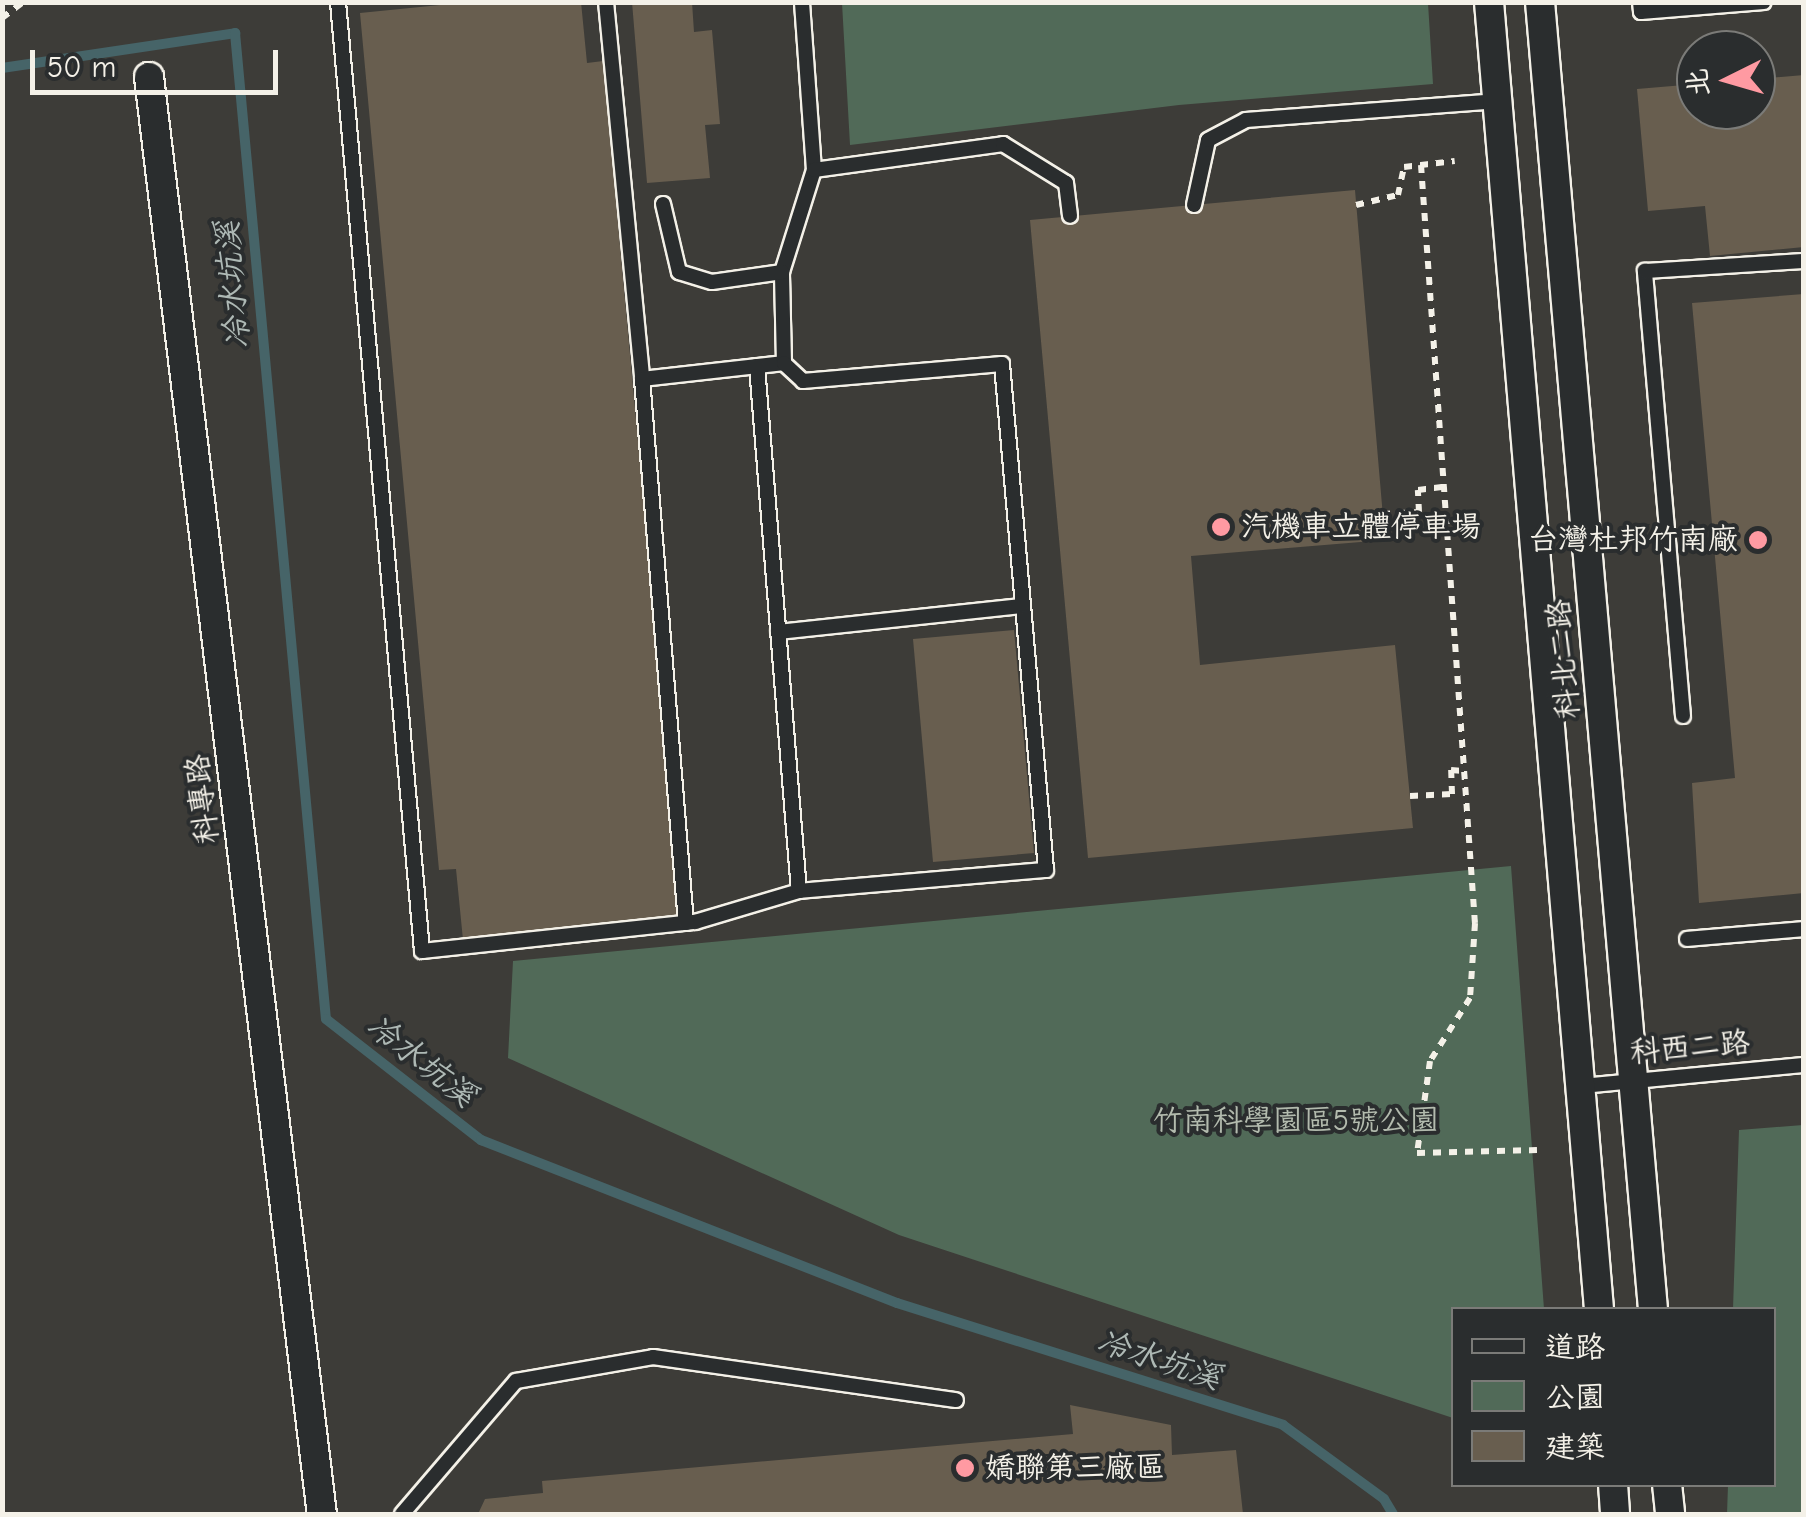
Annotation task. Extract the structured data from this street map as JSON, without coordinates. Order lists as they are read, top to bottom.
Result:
{
  "streets": {
    "street": ["科北二路", "科專路"],
    "lane": ["科西二路"]
  },
  "crossings": [
    ["科北二路", "科西二路"]
  ],
  "water": ["冷水坑溪"],
  "parks": ["竹南科學園區5號公園"],
  "places": ["汽機車立體停車場", "台灣杜邦竹南廠", "嬌聯第三廠區"],
  "legend": ["道路", "公園", "建築"],
  "scale_bar": "50 m",
  "north": "left"
}
